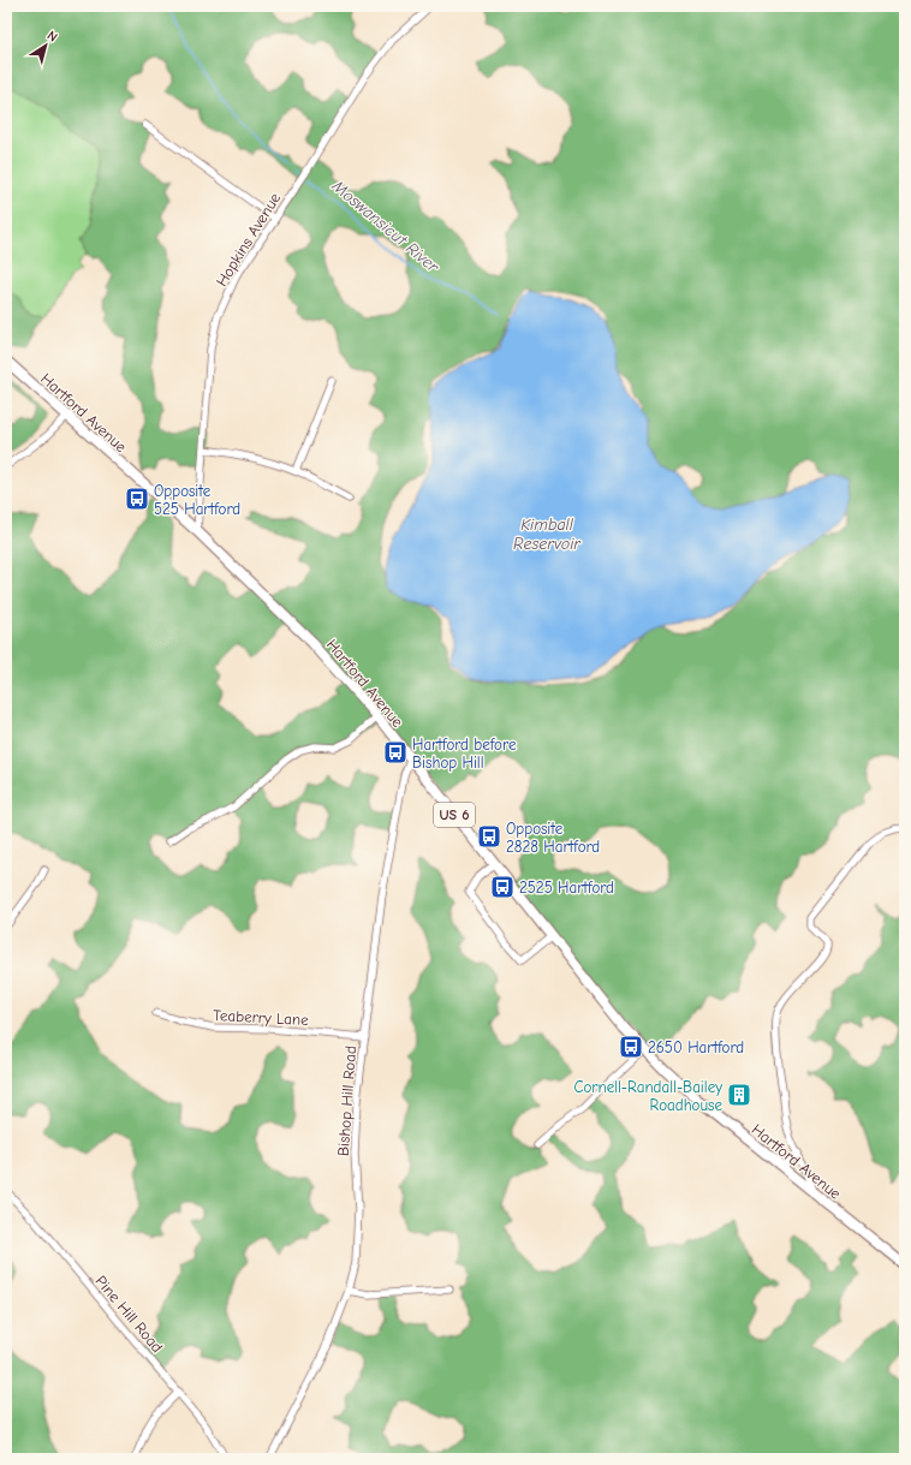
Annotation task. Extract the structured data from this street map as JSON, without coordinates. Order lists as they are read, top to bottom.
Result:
{
  "streets": {
    "highway": ["Hartford Avenue", "US 6"],
    "street": [
      "Hopkins Avenue",
      "Teaberry Lane",
      "Bishop Hill Road",
      "Pine Hill Road"
    ]
  },
  "crossings": [
    ["Hopkins Avenue", "Hartford Avenue"],
    ["Hartford Avenue", "Bishop Hill Road"],
    ["Teaberry Lane", "Bishop Hill Road"]
  ],
  "water": ["Moswansicut River", "Kimball Reservoir"],
  "places": {
    "bus stop": [
      "Opposite 525 Hartford",
      "Hartford before Bishop Hill",
      "Opposite 2828 Hartford",
      "2525 Hartford",
      "2650 Hartford"
    ],
    "building": ["Cornell-Randall-Bailey Roadhouse"]
  },
  "north": "top right"
}
